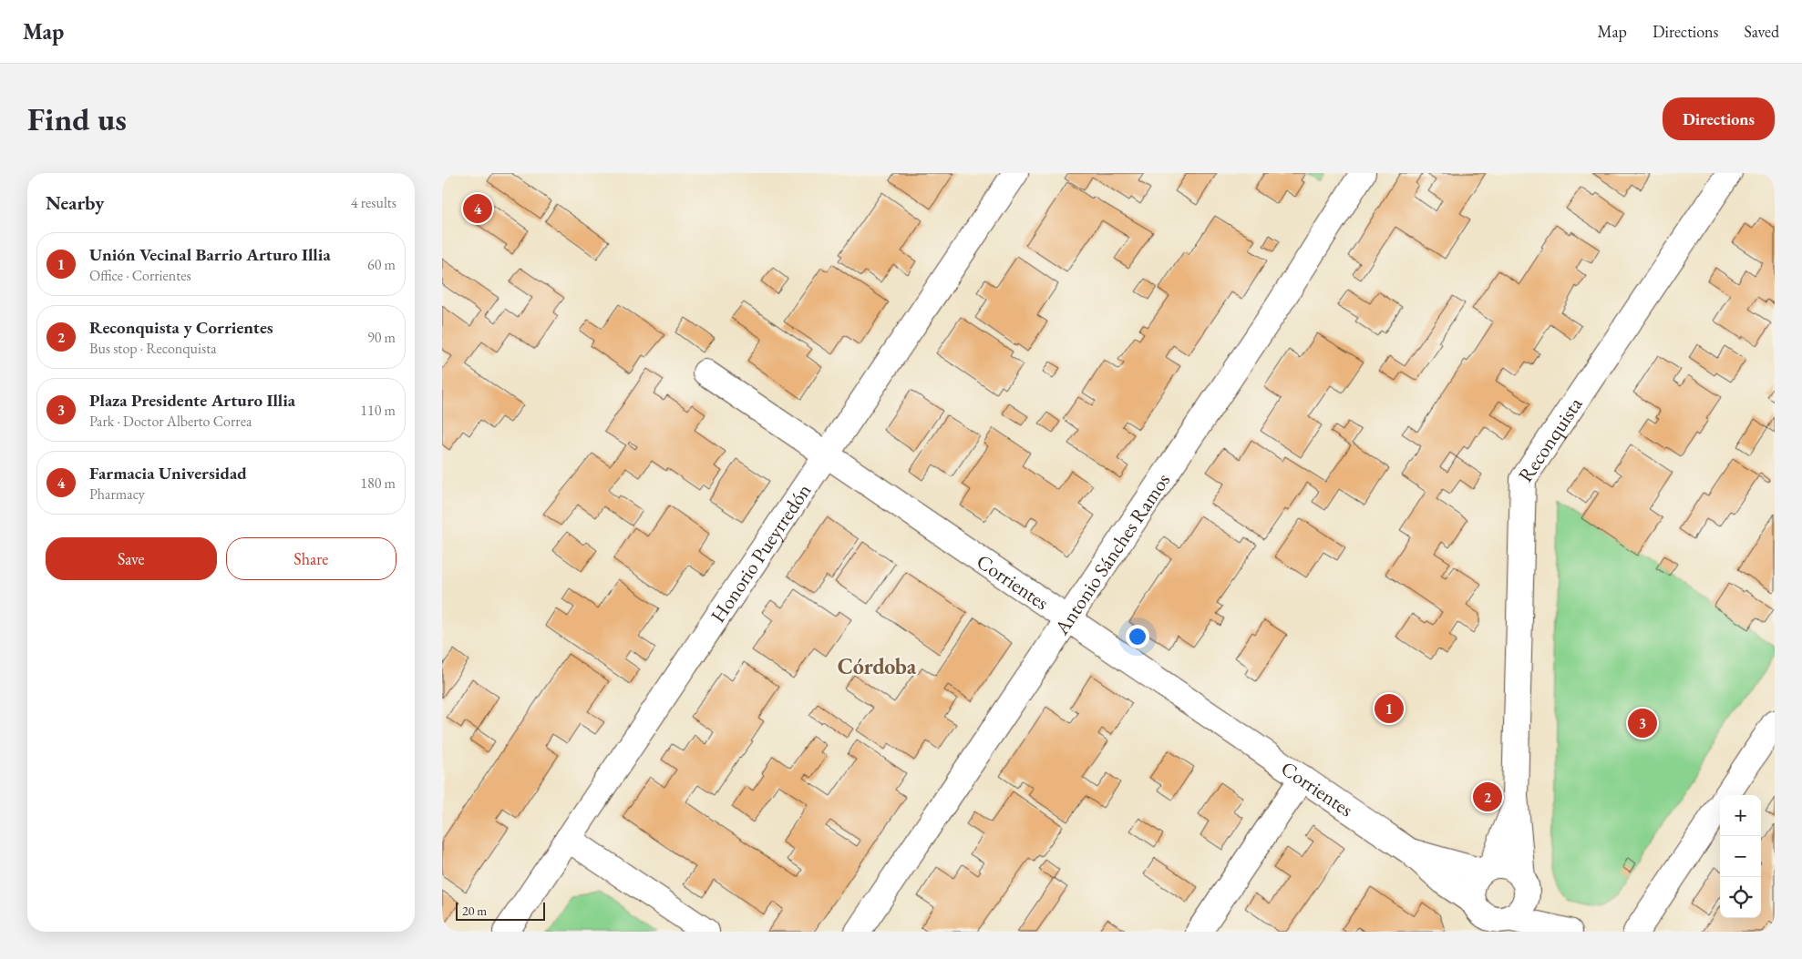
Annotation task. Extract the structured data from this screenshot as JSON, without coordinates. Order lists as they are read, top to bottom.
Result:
{
  "streets": {
    "street": [
      "Reconquista",
      "Honorio Pueyrredón",
      "Antonio Sánches Ramos",
      "Corrientes"
    ]
  },
  "crossings": [
    ["Reconquista", "Corrientes"],
    ["Honorio Pueyrredón", "Corrientes"],
    ["Antonio Sánches Ramos", "Corrientes"]
  ],
  "districts": ["Córdoba"],
  "scale_bar": "20 m",
  "page": {
    "header": "Map",
    "nav": ["Map", "Directions", "Saved"],
    "buttons": [
      "Directions",
      ["Save", "Share"]
    ],
    "title": "Find us",
    "heading": ["Nearby", "4 results"],
    "pins": [
      "4",
      "1",
      "3",
      "2"
    ],
    "list": [
      {
        "mark": "1",
        "name": "Unión Vecinal Barrio Arturo Illia",
        "note": "Office · Corrientes",
        "value": "60 m"
      },
      {
        "mark": "2",
        "name": "Reconquista y Corrientes",
        "note": "Bus stop · Reconquista",
        "value": "90 m"
      },
      {
        "mark": "3",
        "name": "Plaza Presidente Arturo Illia",
        "note": "Park · Doctor Alberto Correa",
        "value": "110 m"
      },
      {
        "mark": "4",
        "name": "Farmacia Universidad",
        "note": "Pharmacy",
        "value": "180 m"
      }
    ],
    "map_buttons": ["+", "−"],
    "scale": "20 m"
  }
}
